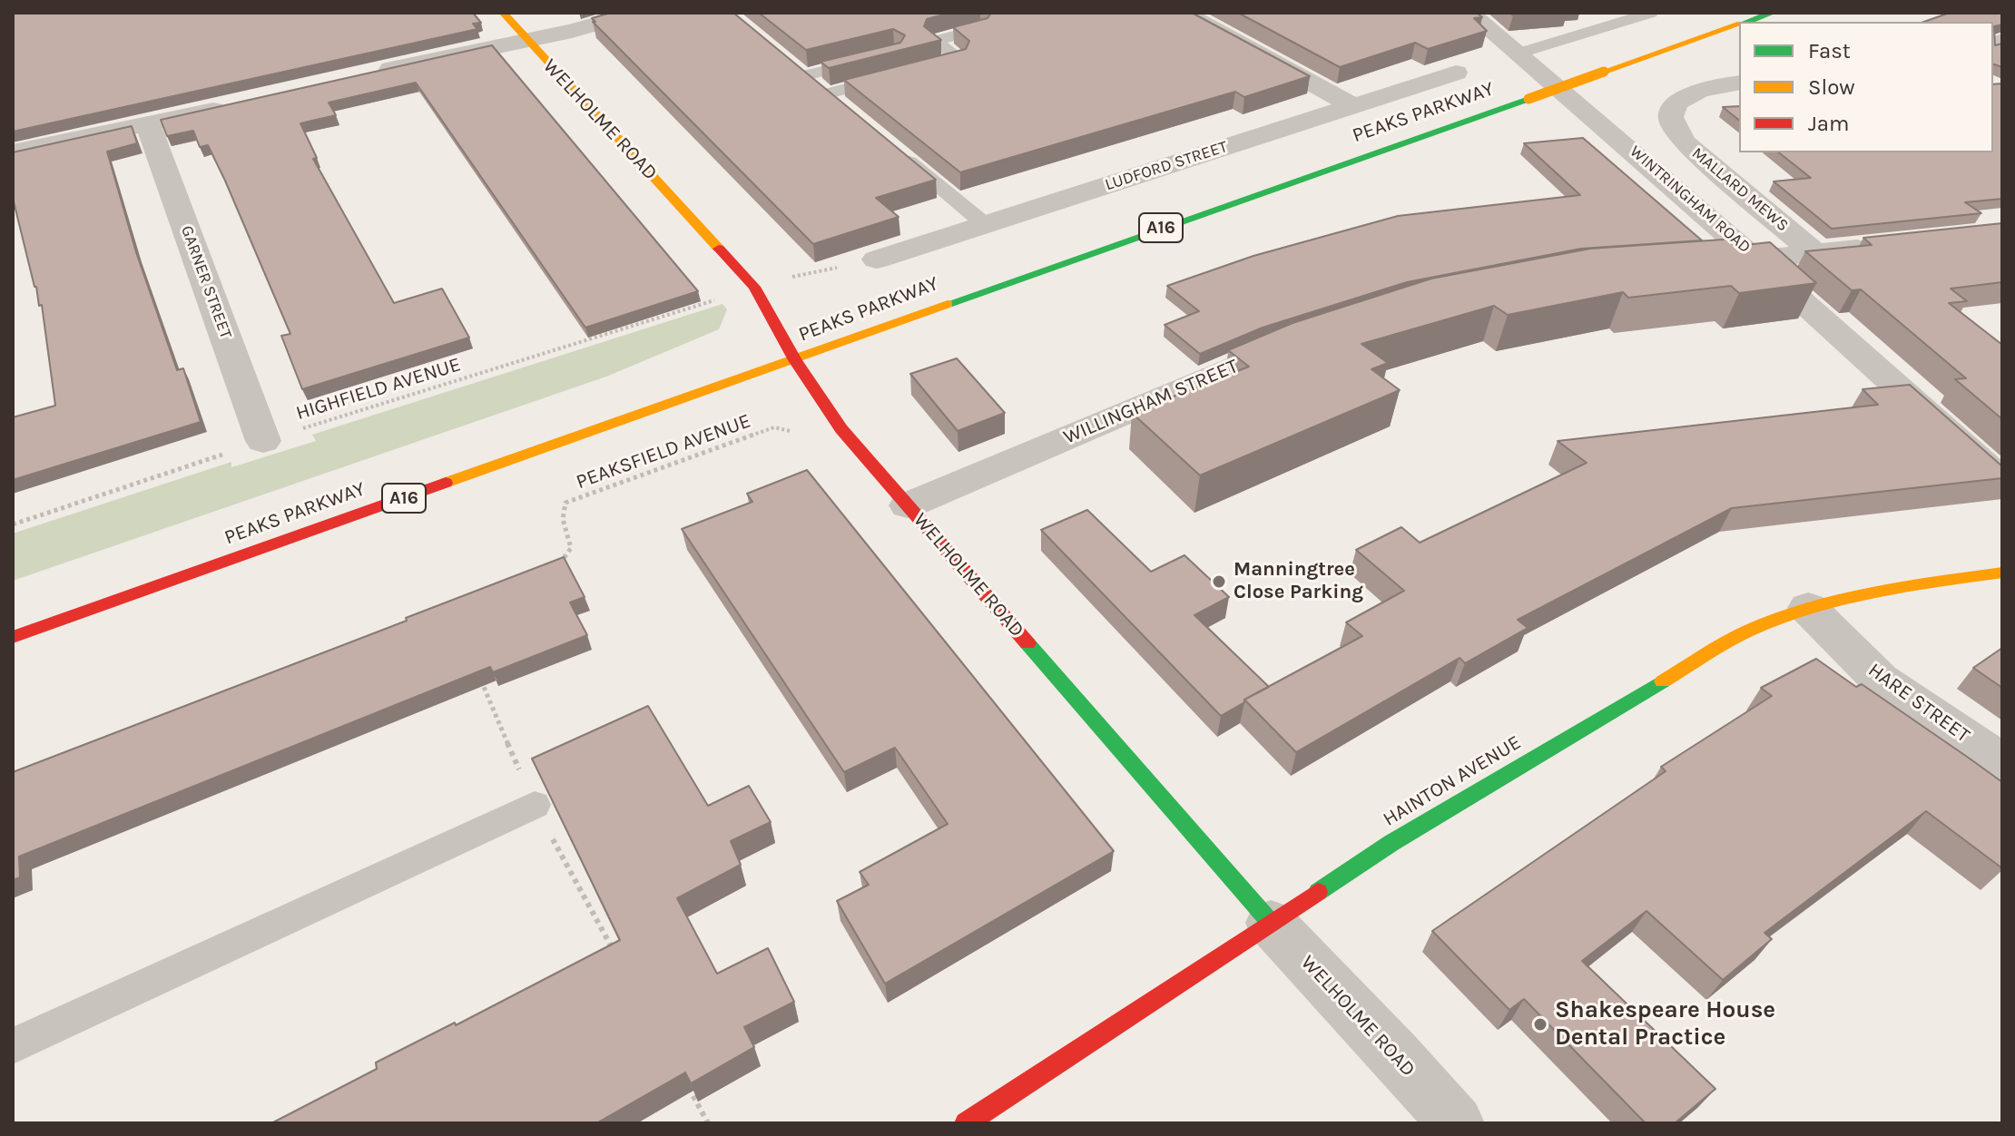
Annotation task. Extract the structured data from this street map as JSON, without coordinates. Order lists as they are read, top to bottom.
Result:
{
  "streets": {
    "main road": [
      "PEAKS PARKWAY",
      "WELHOLME ROAD",
      "A16",
      "HAINTON AVENUE"
    ],
    "street": [
      "LUDFORD STREET",
      "MALLARD MEWS",
      "WINTRINGHAM ROAD",
      "GARNER STREET",
      "WILLINGHAM STREET",
      "HARE STREET"
    ],
    "path": ["HIGHFIELD AVENUE", "PEAKSFIELD AVENUE"]
  },
  "crossings": [
    ["PEAKS PARKWAY", "WELHOLME ROAD"],
    ["WELHOLME ROAD", "HIGHFIELD AVENUE"],
    ["WELHOLME ROAD", "WILLINGHAM STREET"],
    ["WELHOLME ROAD", "HAINTON AVENUE"],
    ["LUDFORD STREET", "HIGHFIELD AVENUE"],
    ["GARNER STREET", "HIGHFIELD AVENUE"],
    ["HARE STREET", "HAINTON AVENUE"]
  ],
  "places": ["Manningtree Close Parking", "Shakespeare House Dental Practice"],
  "legend": ["Fast", "Slow", "Jam"]
}
